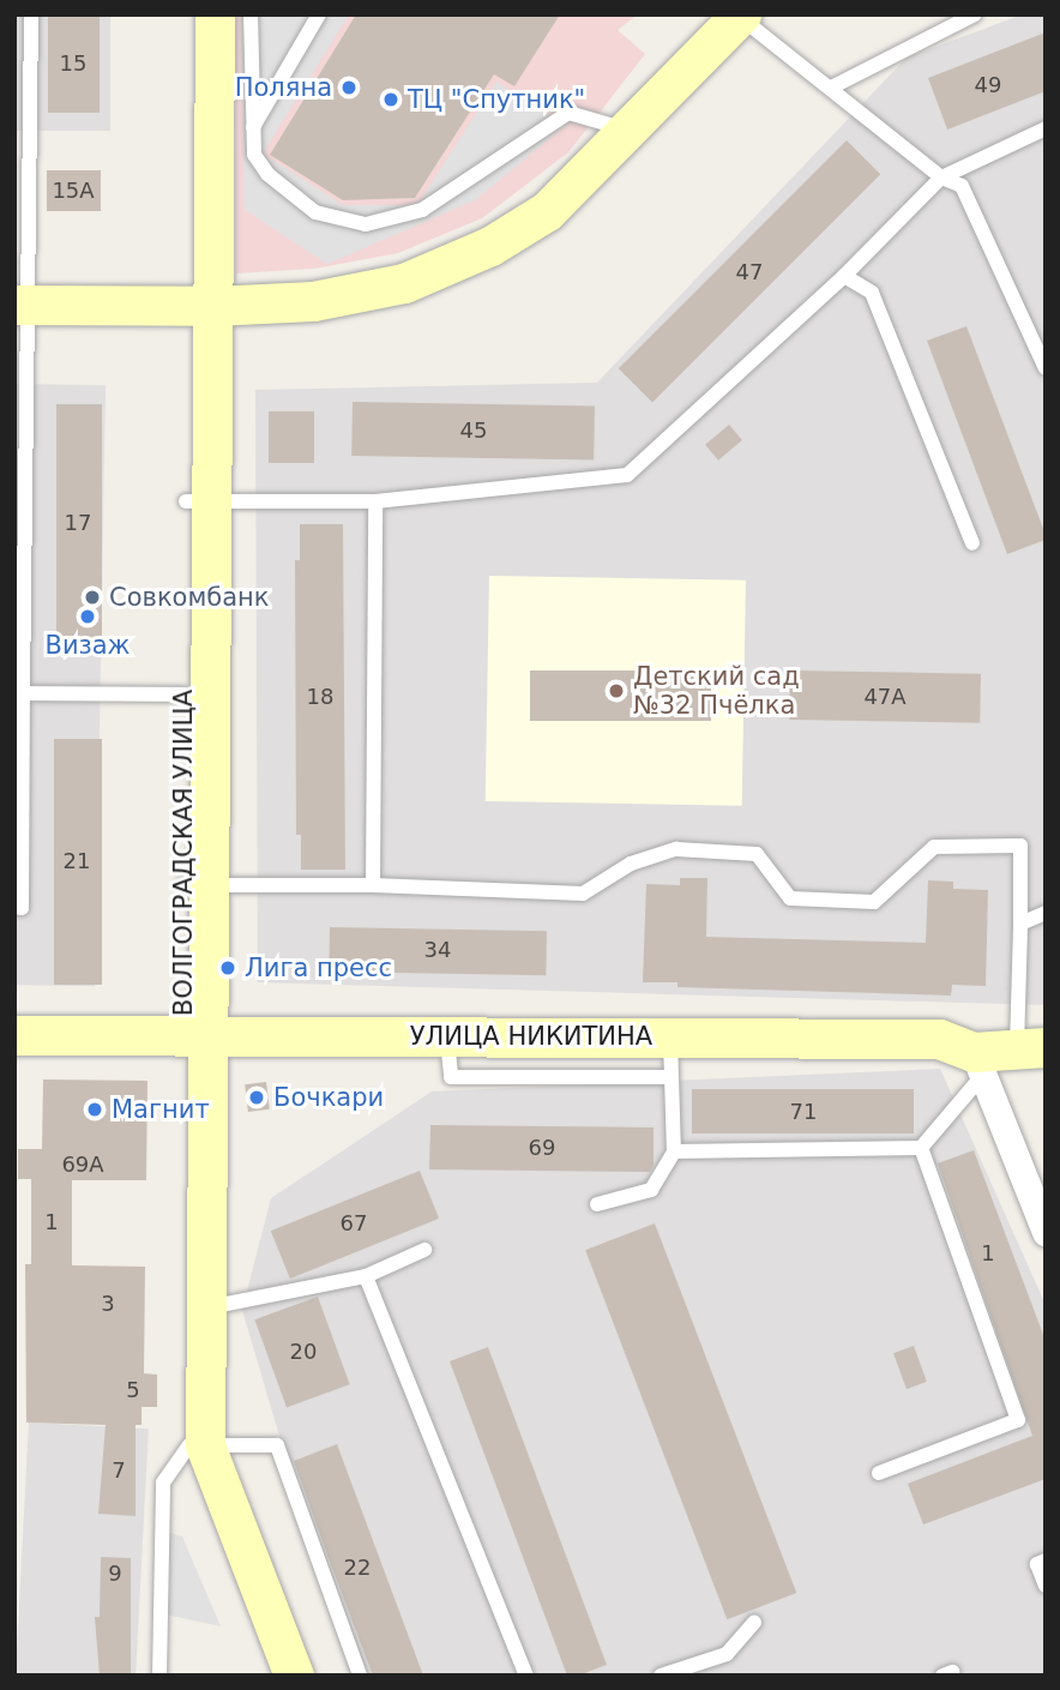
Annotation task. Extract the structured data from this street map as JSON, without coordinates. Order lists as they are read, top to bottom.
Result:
{
  "streets": {
    "main road": ["ВОЛГОГРАДСКАЯ УЛИЦА", "УЛИЦА НИКИТИНА"]
  },
  "crossings": [
    ["ВОЛГОГРАДСКАЯ УЛИЦА", "УЛИЦА НИКИТИНА"]
  ],
  "places": [
    "Поляна",
    "ТЦ \"Спутник\"",
    "Совкомбанк",
    "Визаж",
    "Детский сад №32 Пчёлка",
    "Лига пресс",
    "Бочкари",
    "Магнит"
  ],
  "house_numbers": [
    "15",
    "49",
    "15А",
    "47",
    "45",
    "17",
    "18",
    "47А",
    "21",
    "34",
    "71",
    "69",
    "69А",
    "1",
    "67",
    "1",
    "3",
    "20",
    "5",
    "7",
    "22",
    "9"
  ]
}
